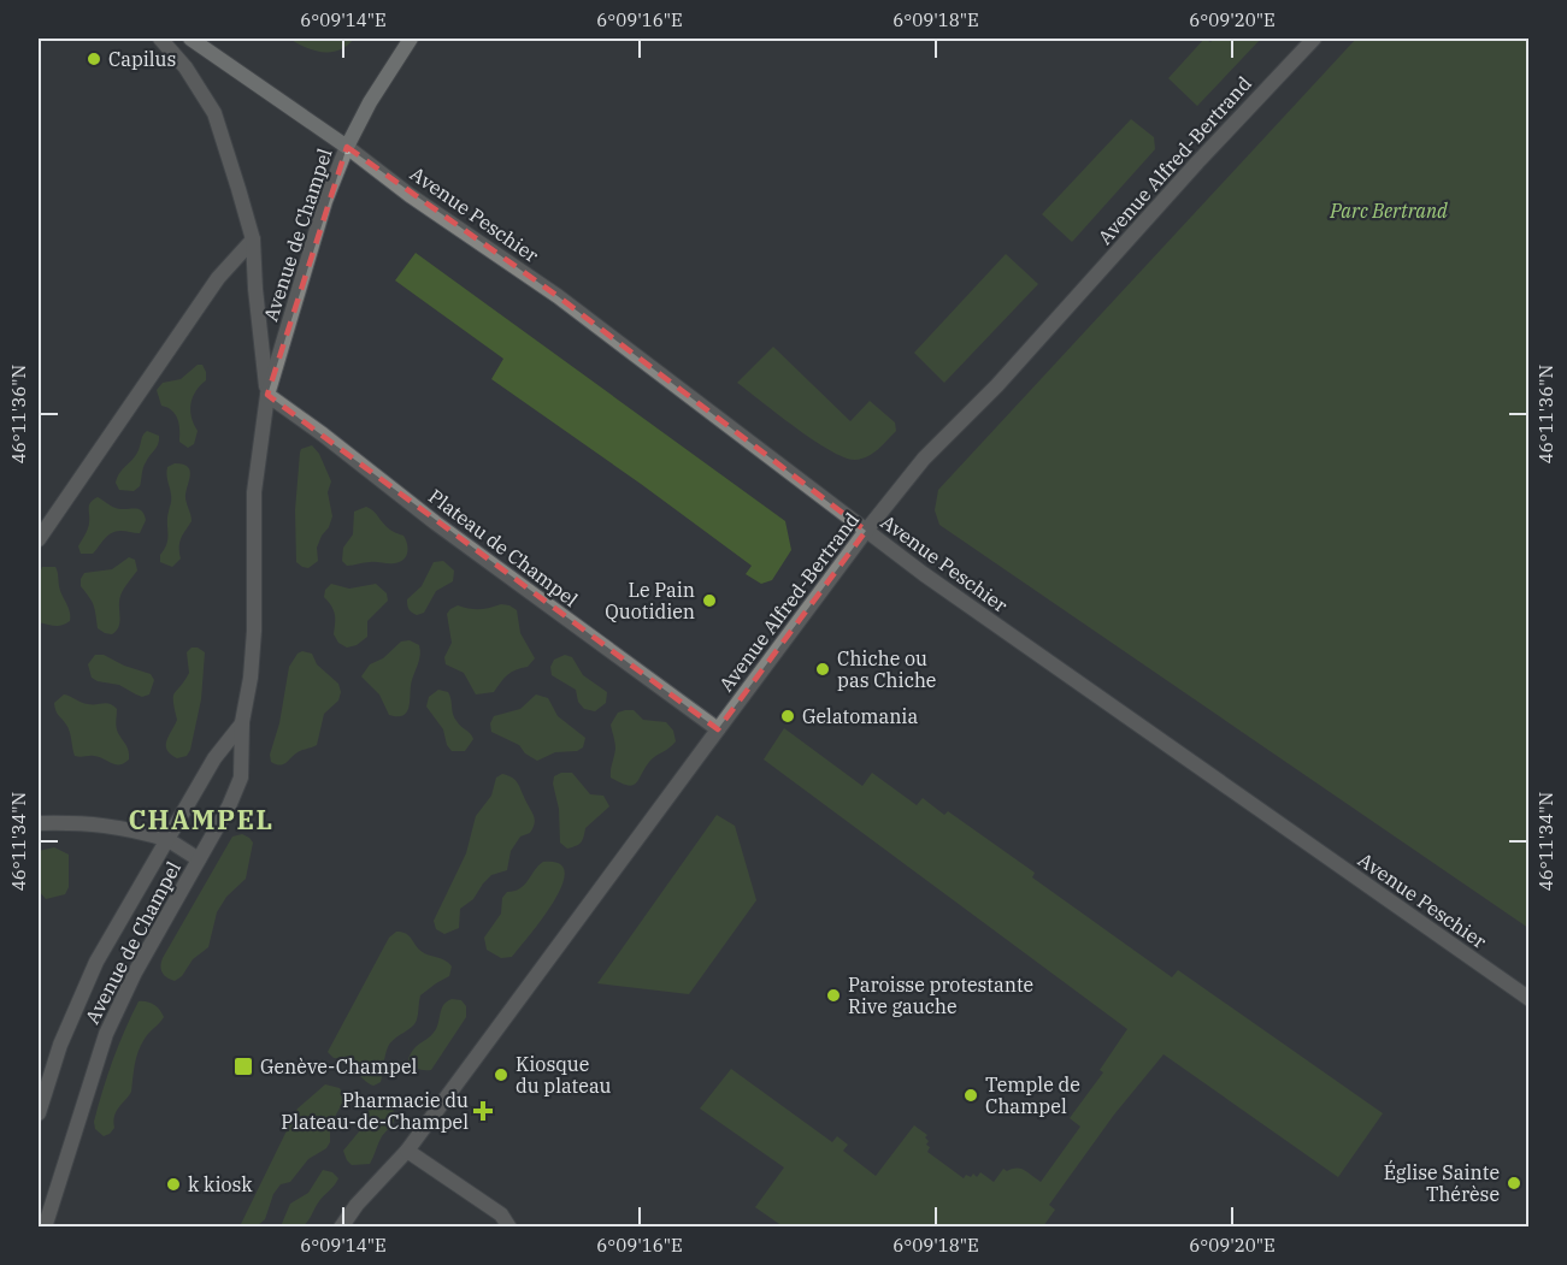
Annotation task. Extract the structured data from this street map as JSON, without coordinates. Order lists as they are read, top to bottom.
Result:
{
  "streets": {
    "main road": ["Avenue de Champel"],
    "street": ["Avenue Alfred-Bertrand", "Avenue Peschier", "Plateau de Champel"]
  },
  "crossings": [
    ["Avenue Alfred-Bertrand", "Avenue Peschier"],
    ["Avenue Alfred-Bertrand", "Plateau de Champel"],
    ["Avenue Peschier", "Avenue de Champel"],
    ["Avenue de Champel", "Plateau de Champel"]
  ],
  "districts": ["CHAMPEL"],
  "parks": ["Parc Bertrand"],
  "places": {
    "other": [
      "Capilus",
      "Le Pain Quotidien",
      "Chiche ou pas Chiche",
      "Gelatomania",
      "Paroisse protestante Rive gauche",
      "Kiosque du plateau",
      "Temple de Champel",
      "Église Sainte Thérèse",
      "k kiosk"
    ],
    "transit": ["Genève-Champel"],
    "health": ["Pharmacie du Plateau-de-Champel"]
  },
  "coordinates": [
    "6°09'14\"E",
    "6°09'16\"E",
    "6°09'18\"E",
    "6°09'20\"E",
    "46°11'36\"N",
    "46°11'34\"N"
  ]
}
